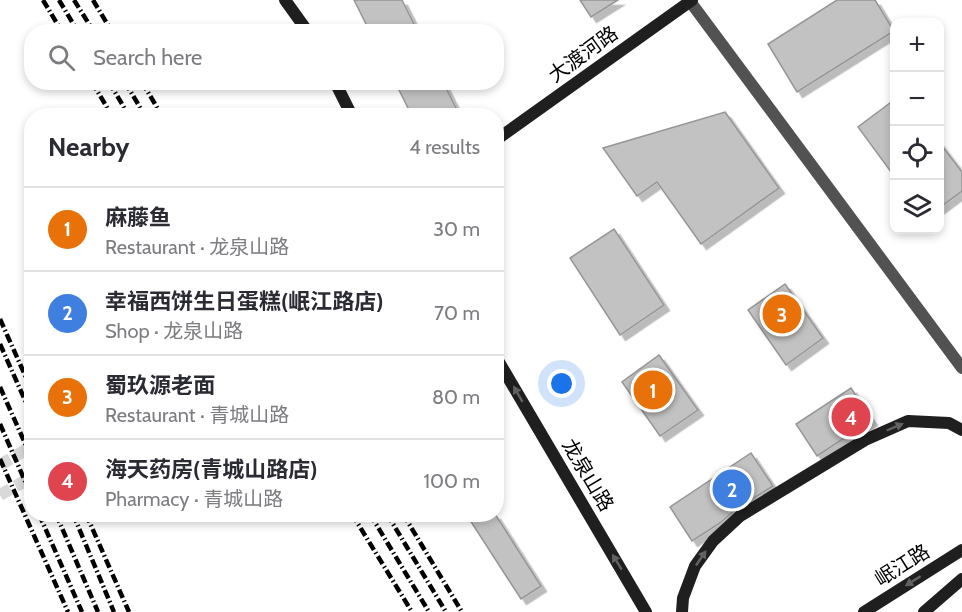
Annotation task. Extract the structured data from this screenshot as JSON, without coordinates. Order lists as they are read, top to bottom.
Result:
{
  "streets": {
    "street": ["大渡河路", "龙泉山路", "岷江路"]
  },
  "one_way": ["龙泉山路"],
  "page": {
    "map_buttons": ["+", "−"],
    "search": "Search here",
    "heading": ["Nearby", "4 results"],
    "list": [
      {
        "mark": "1",
        "name": "麻藤鱼",
        "note": "Restaurant · 龙泉山路",
        "value": "30 m"
      },
      {
        "mark": "2",
        "name": "幸福西饼生日蛋糕(岷江路店)",
        "note": "Shop · 龙泉山路",
        "value": "70 m"
      },
      {
        "mark": "3",
        "name": "蜀玖源老面",
        "note": "Restaurant · 青城山路",
        "value": "80 m"
      },
      {
        "mark": "4",
        "name": "海天药房(青城山路店)",
        "note": "Pharmacy · 青城山路",
        "value": "100 m"
      }
    ],
    "pins": [
      "3",
      "1",
      "4",
      "2"
    ]
  }
}
